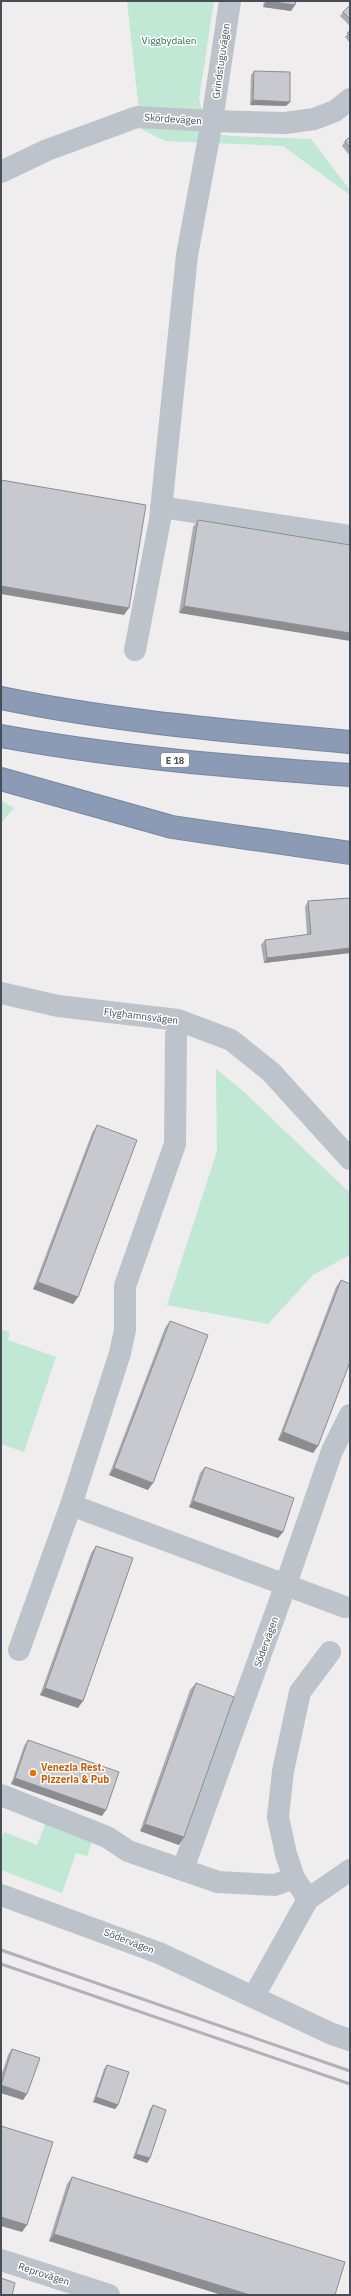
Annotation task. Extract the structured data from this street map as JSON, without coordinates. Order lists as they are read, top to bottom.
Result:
{
  "streets": {
    "highway": ["E 18"],
    "street": [
      "Grindstuguvägen",
      "Skördevägen",
      "Flyghamnsvägen",
      "Södervägen",
      "Reprovägen"
    ]
  },
  "crossings": [
    ["Grindstuguvägen", "Skördevägen"]
  ],
  "parks": ["Viggbydalen"],
  "places": ["Venezia Rest. Pizzeria & Pub"]
}
